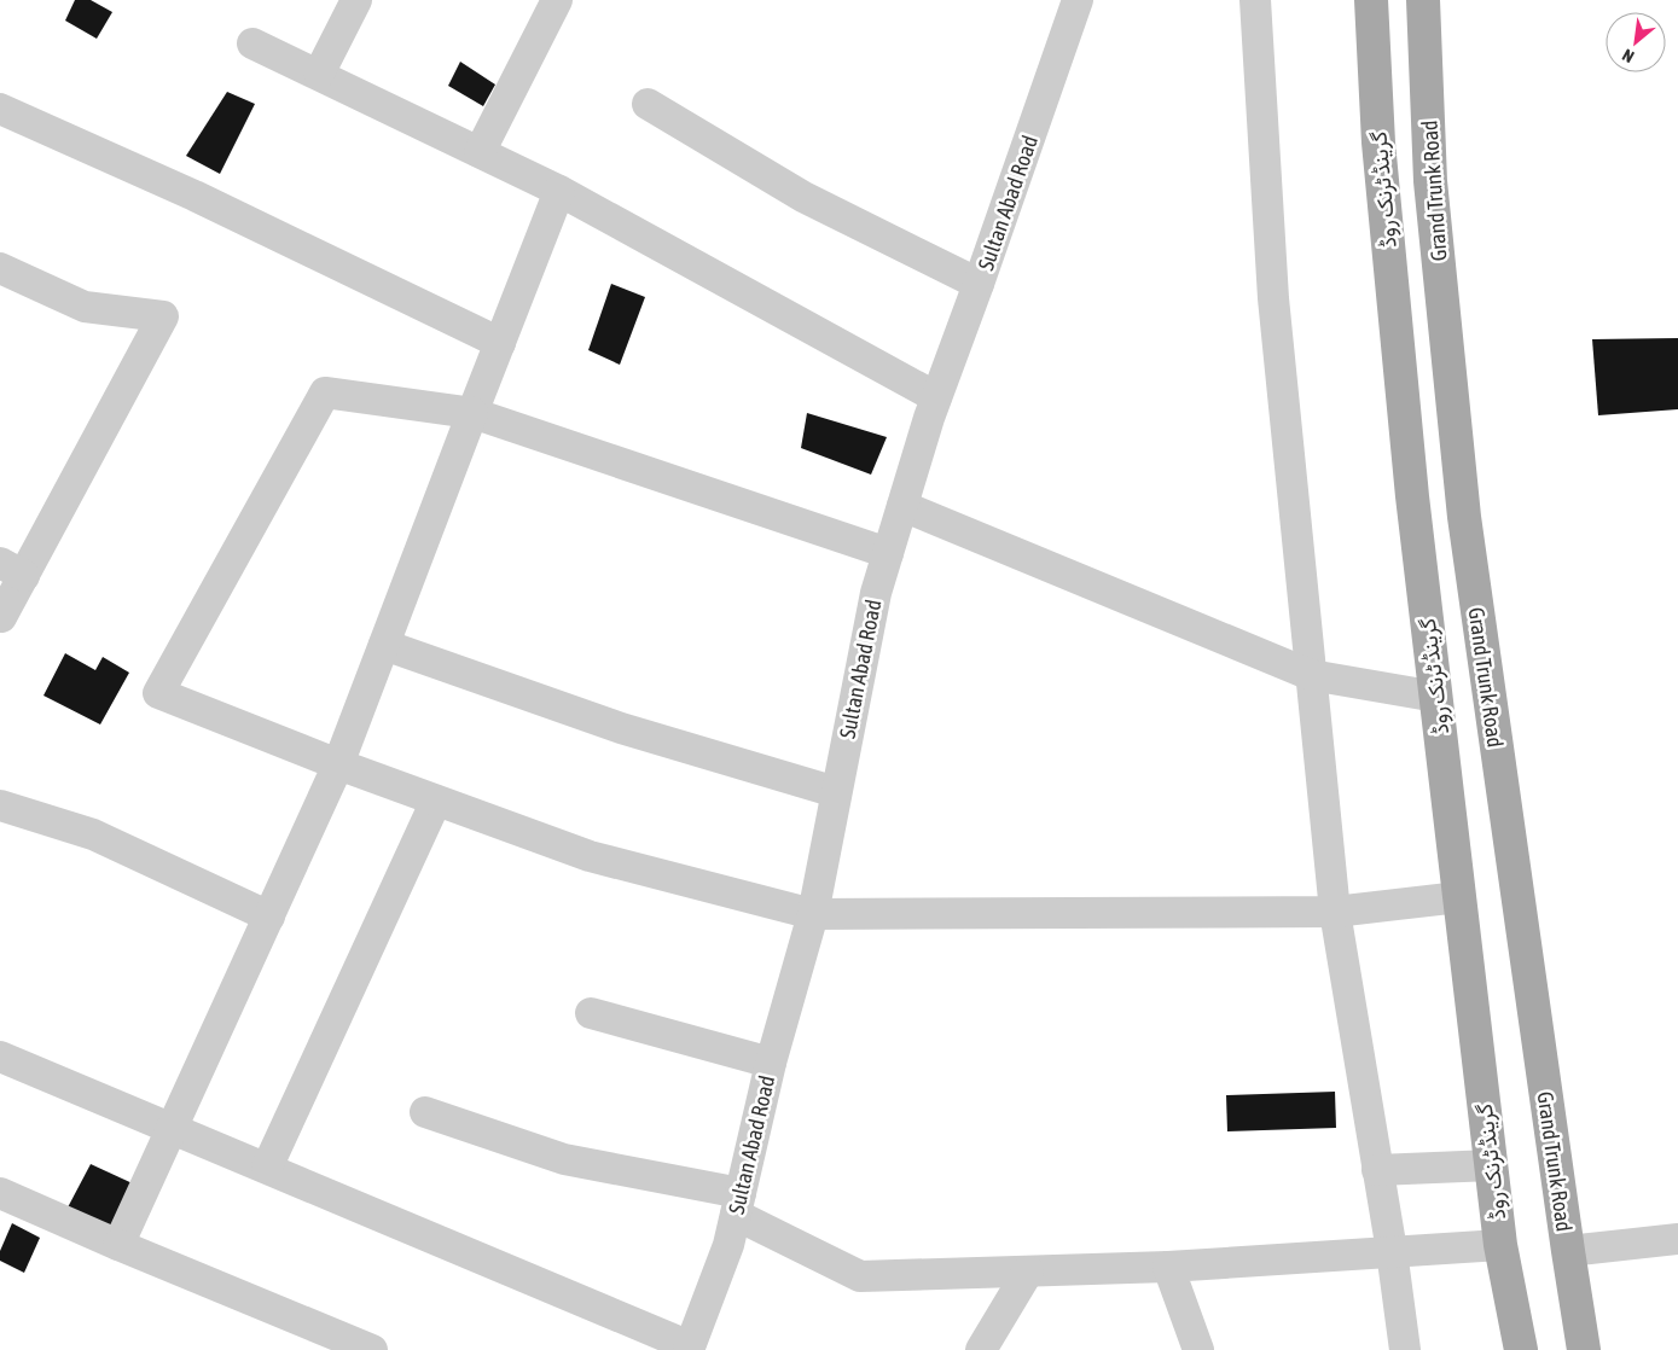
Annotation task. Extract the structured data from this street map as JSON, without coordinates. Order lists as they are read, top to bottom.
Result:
{
  "streets": {
    "main road": ["گرینڈ ٹرنک روڈ", "Grand Trunk Road"],
    "street": ["Sultan Abad Road"]
  },
  "north": "bottom left"
}
